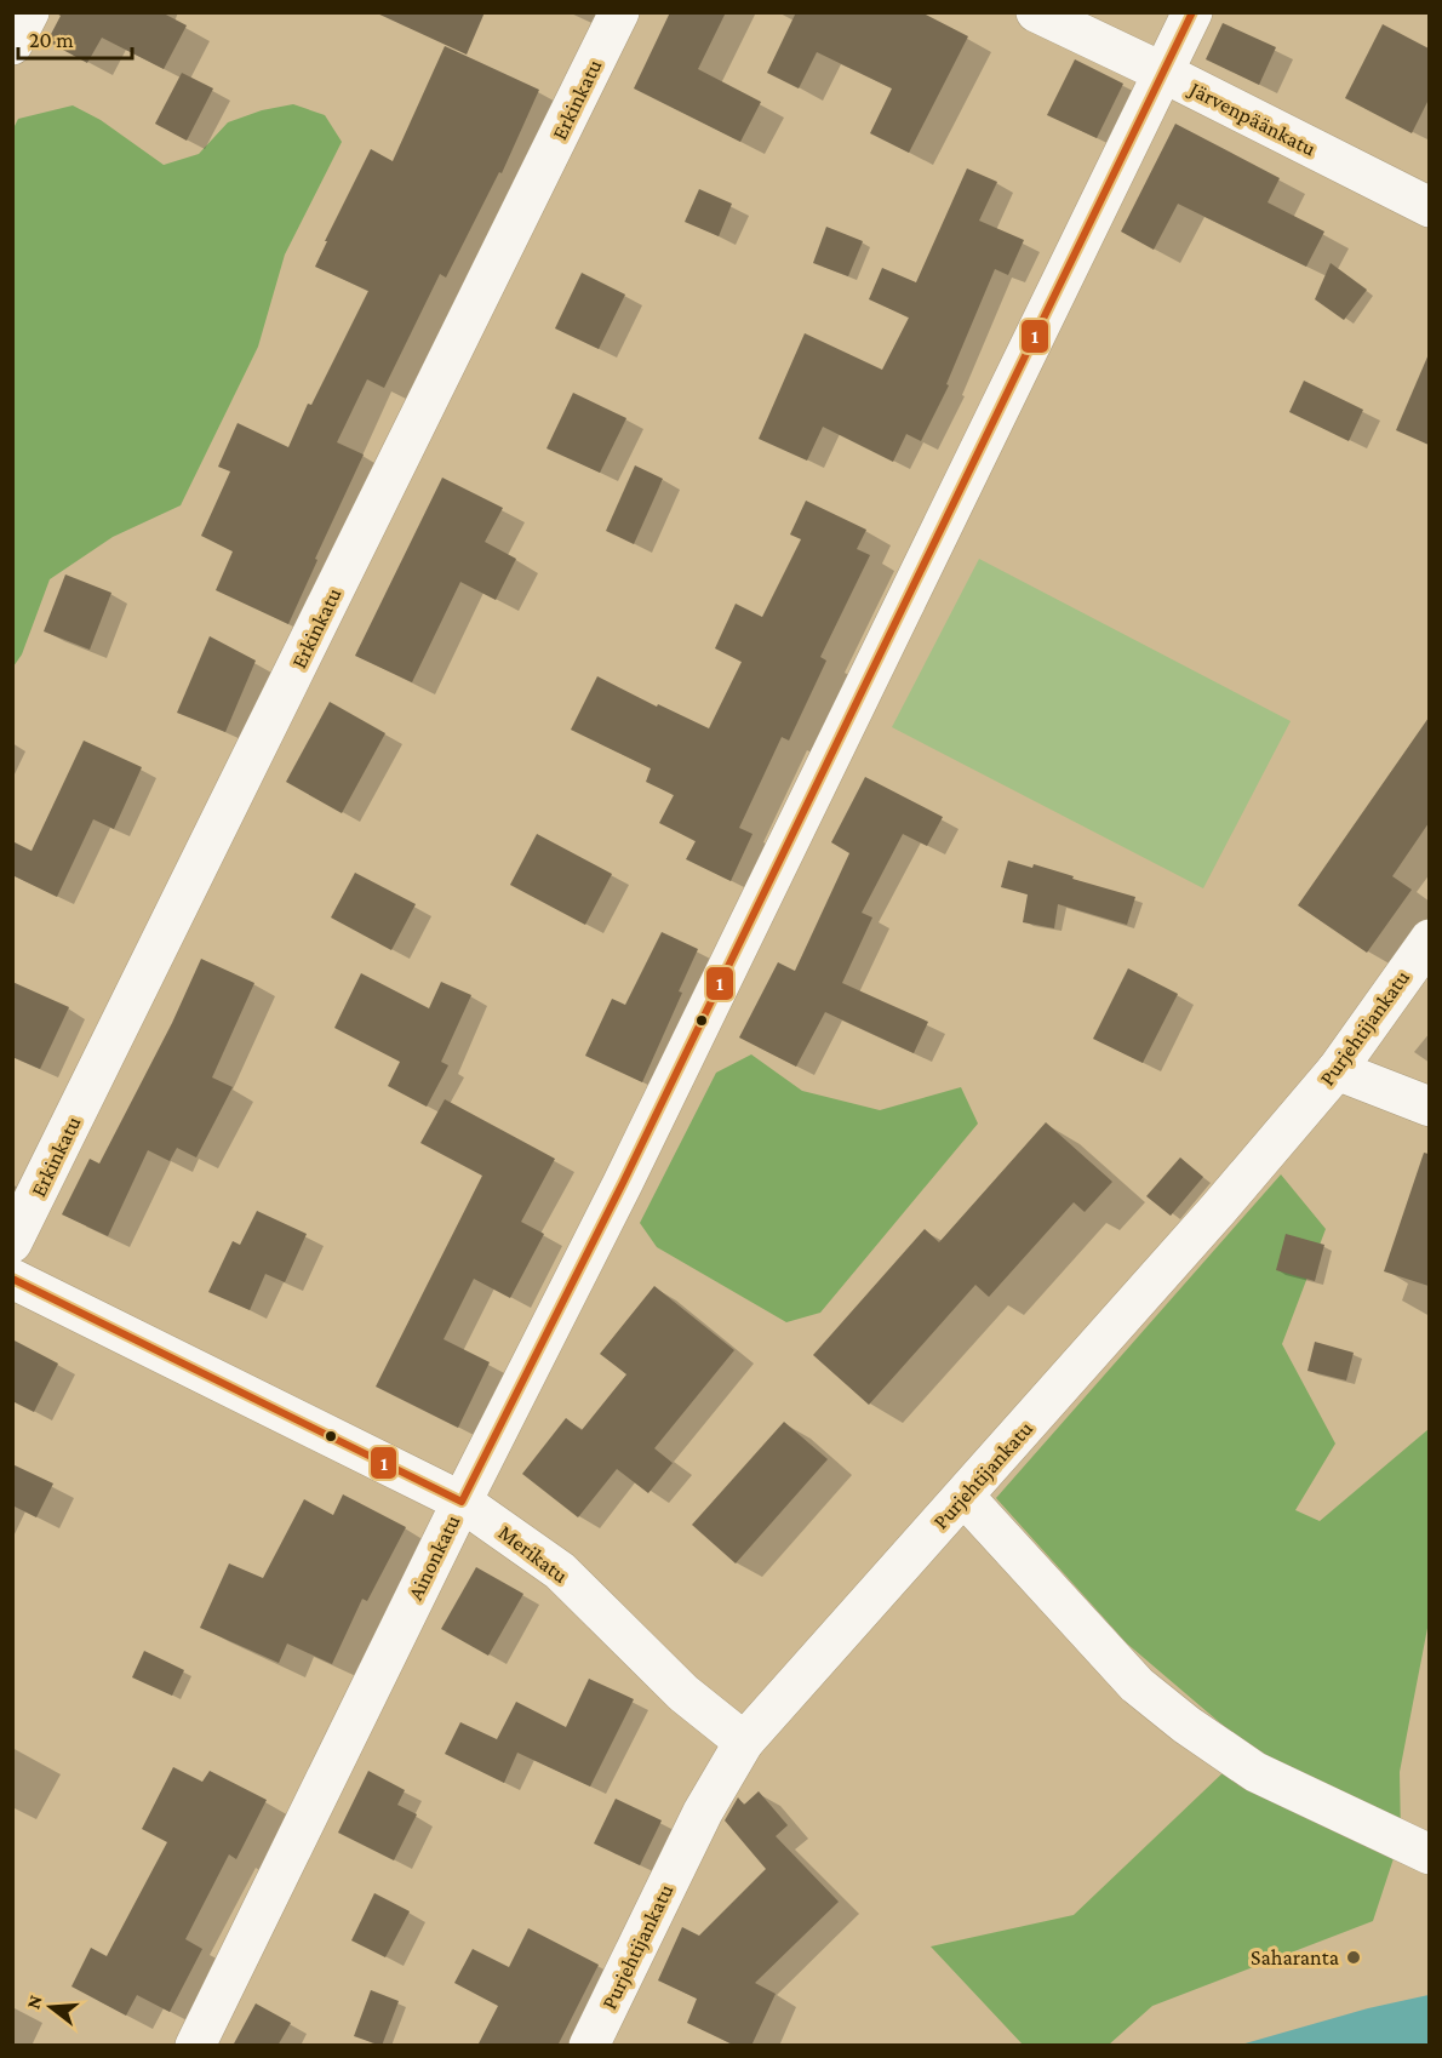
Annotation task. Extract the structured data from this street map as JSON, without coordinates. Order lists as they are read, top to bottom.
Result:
{
  "streets": {
    "street": [
      "Erkinkatu",
      "Järvenpäänkatu",
      "Purjehtijankatu",
      "Merikatu",
      "Ainonkatu"
    ]
  },
  "crossings": [
    ["Järvenpäänkatu", "Ainonkatu"],
    ["Purjehtijankatu", "Merikatu"],
    ["Merikatu", "Ainonkatu"]
  ],
  "places": ["Saharanta"],
  "lines": ["transit line 1"],
  "scale_bar": "20 m",
  "north": "left"
}
